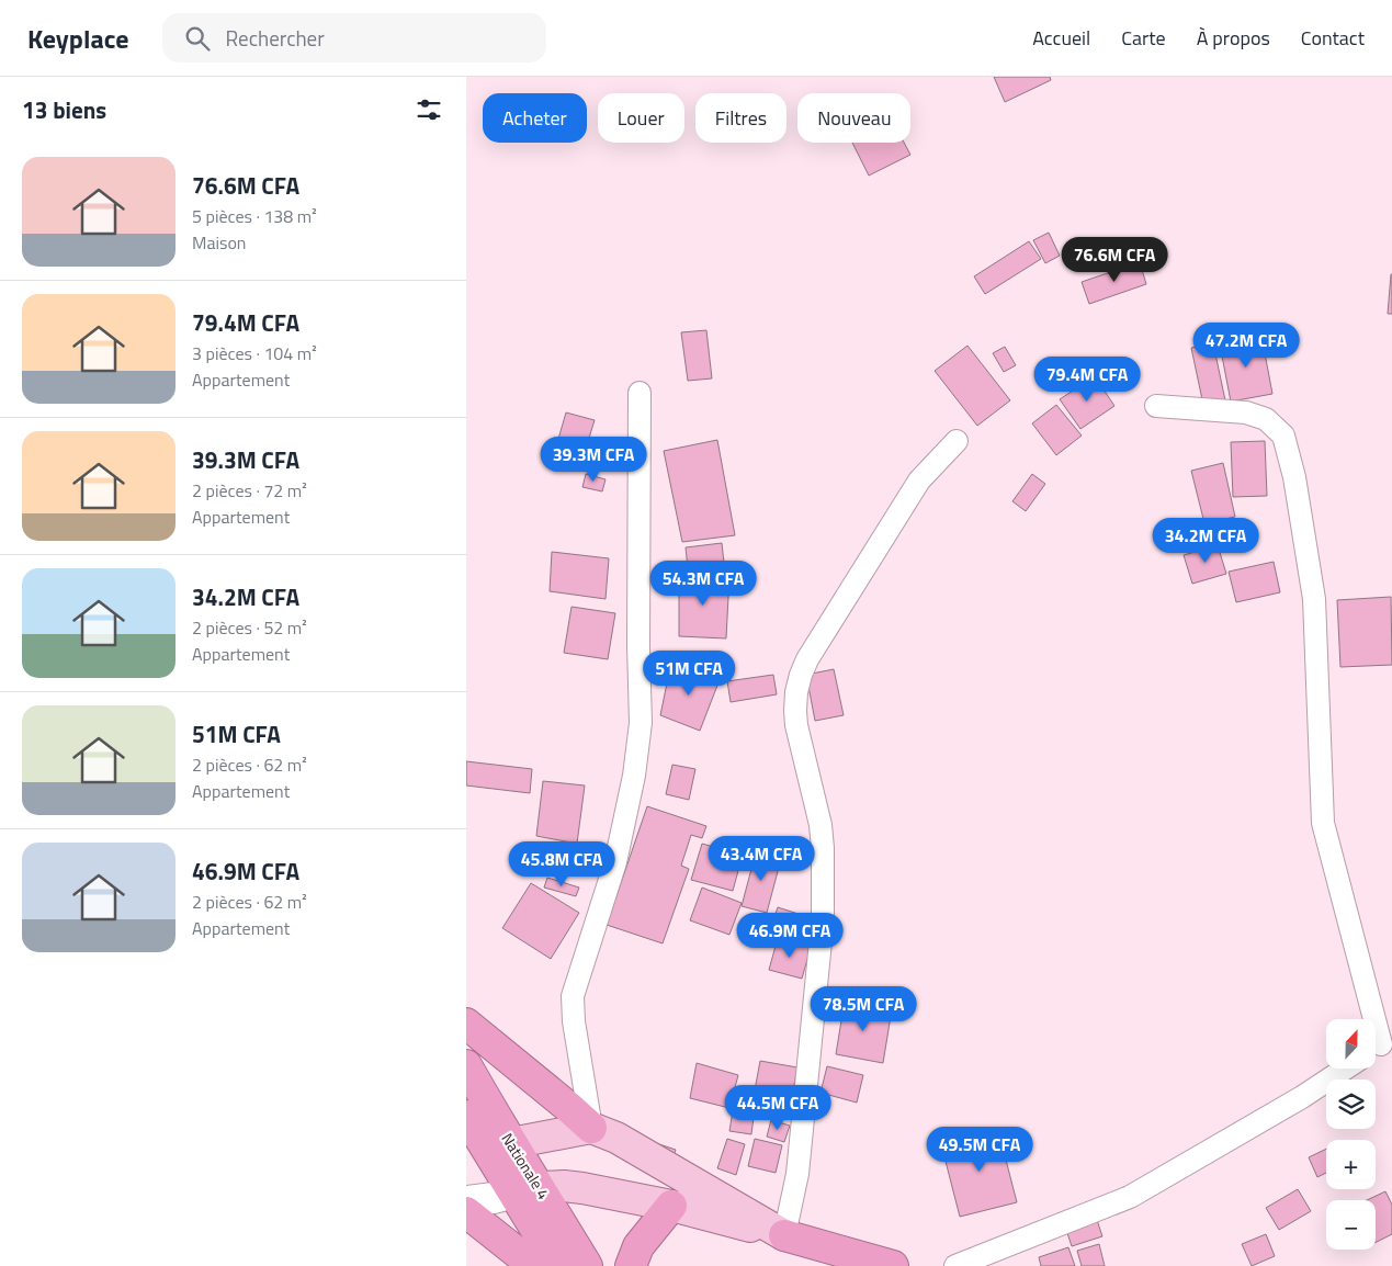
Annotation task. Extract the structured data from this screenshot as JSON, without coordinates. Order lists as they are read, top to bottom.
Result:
{
  "streets": {
    "highway": ["Nationale 4"]
  },
  "north": "top",
  "page": {
    "header": "Keyplace",
    "search": "Rechercher",
    "nav": [
      "Accueil",
      "Carte",
      "À propos",
      "Contact"
    ],
    "heading": "13 biens",
    "chip": [
      "Acheter",
      "Louer",
      "Filtres",
      "Nouveau"
    ],
    "list": [
      {
        "name": "76.6M CFA",
        "note": "5 pièces · 138 m² · Maison"
      },
      {
        "name": "79.4M CFA",
        "note": "3 pièces · 104 m² · Appartement"
      },
      {
        "name": "39.3M CFA",
        "note": "2 pièces · 72 m² · Appartement"
      },
      {
        "name": "34.2M CFA",
        "note": "2 pièces · 52 m² · Appartement"
      },
      {
        "name": "51M CFA",
        "note": "2 pièces · 62 m² · Appartement"
      },
      {
        "name": "46.9M CFA",
        "note": "2 pièces · 62 m² · Appartement"
      }
    ],
    "price": [
      "76.6M CFA",
      "47.2M CFA",
      "79.4M CFA",
      "39.3M CFA",
      "34.2M CFA",
      "54.3M CFA",
      "51M CFA",
      "43.4M CFA",
      "45.8M CFA",
      "46.9M CFA",
      "78.5M CFA",
      "44.5M CFA",
      "49.5M CFA"
    ],
    "map_buttons": ["+", "−"]
  }
}
